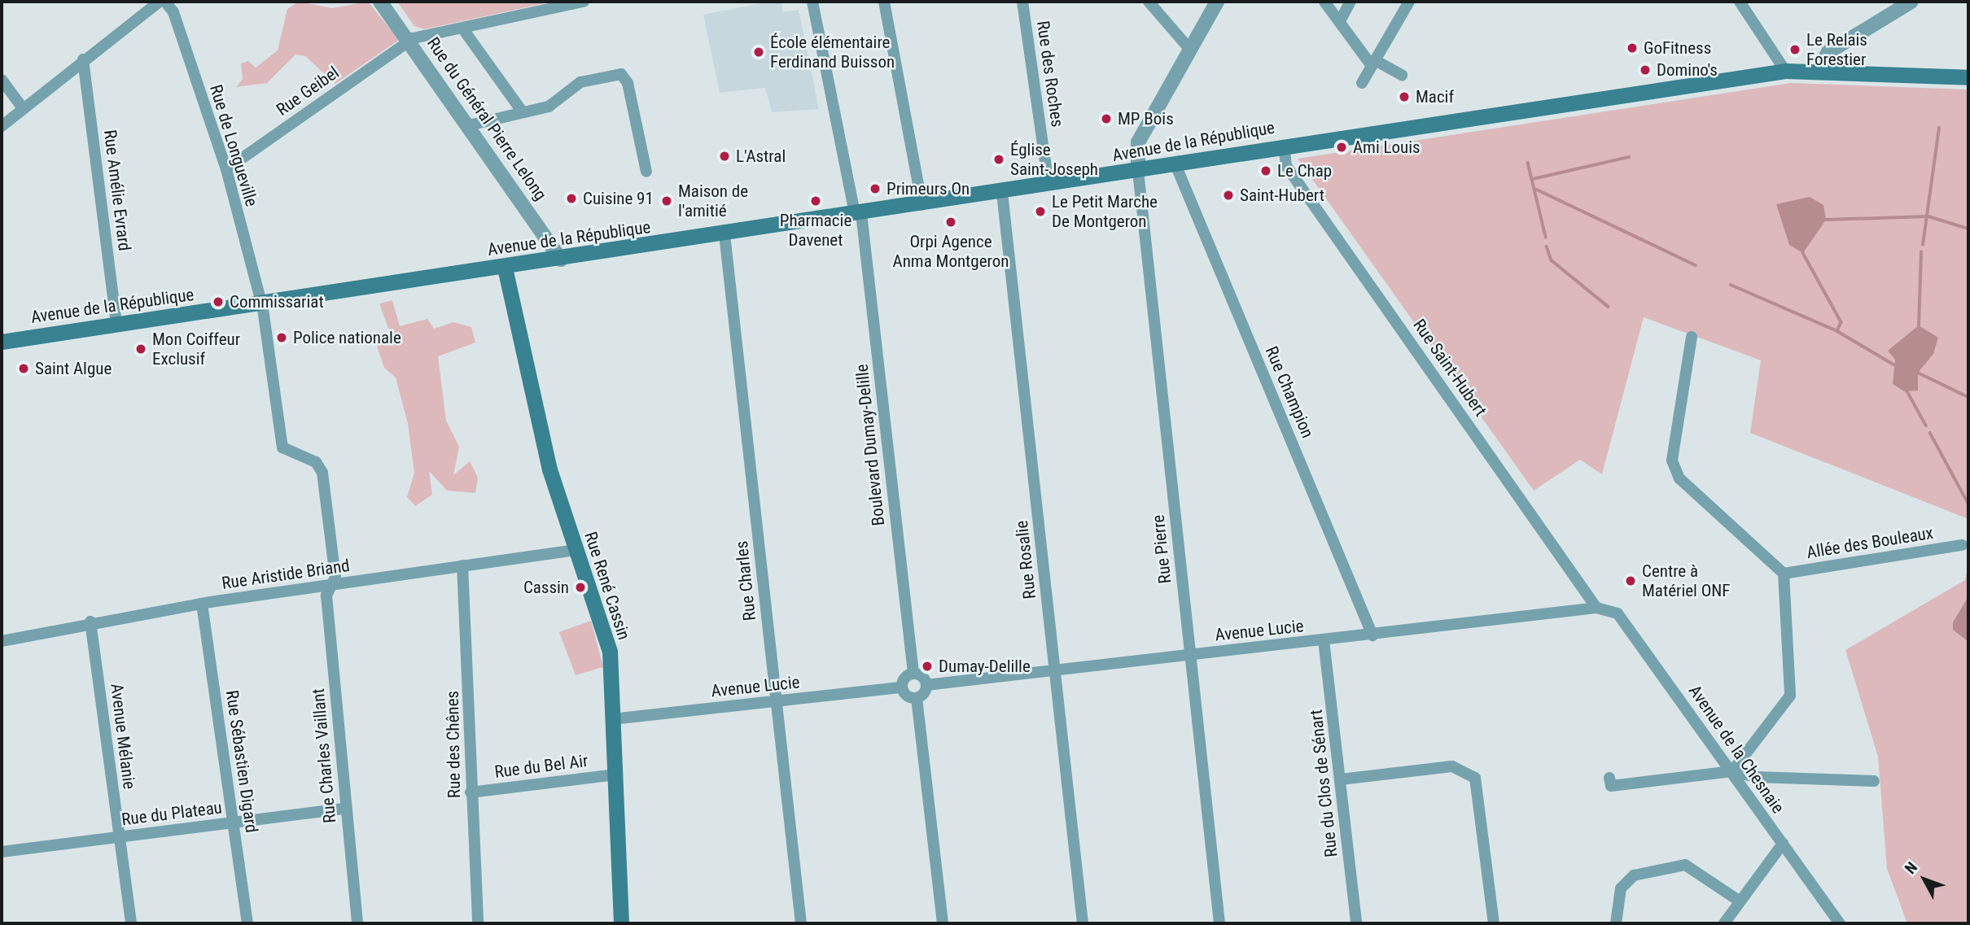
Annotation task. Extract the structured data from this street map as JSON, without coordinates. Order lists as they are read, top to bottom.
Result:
{
  "streets": {
    "main road": ["Avenue de la République", "Rue René Cassin"],
    "street": [
      "Rue des Roches",
      "Rue Geibel",
      "Rue du Général Pierre Lelong",
      "Rue de Longueville",
      "Rue Amélie Evrard",
      "Rue Saint-Hubert",
      "Rue Champion",
      "Boulevard Dumay-Delille",
      "Allée des Bouleaux",
      "Rue Pierre",
      "Rue Rosalie",
      "Rue Aristide Briand",
      "Rue Charles",
      "Avenue Lucie",
      "Avenue Mélanie",
      "Rue des Chênes",
      "Avenue de la Chesnaie",
      "Rue Charles Vaillant",
      "Rue Sébastien Digard",
      "Rue du Bel Air",
      "Rue du Clos de Sénart",
      "Rue du Plateau"
    ]
  },
  "crossings": [
    ["Rue des Roches", "Avenue de la République"],
    ["Rue Geibel", "Rue du Général Pierre Lelong"],
    ["Rue Geibel", "Rue de Longueville"],
    ["Rue du Général Pierre Lelong", "Avenue de la République"],
    ["Avenue de la République", "Rue de Longueville"],
    ["Avenue de la République", "Rue Amélie Evrard"],
    ["Avenue de la République", "Rue Saint-Hubert"],
    ["Avenue de la République", "Rue Champion"],
    ["Avenue de la République", "Boulevard Dumay-Delille"],
    ["Avenue de la République", "Rue Pierre"],
    ["Avenue de la République", "Rue Rosalie"],
    ["Avenue de la République", "Rue Charles"],
    ["Avenue de la République", "Rue René Cassin"],
    ["Rue de Longueville", "Rue Aristide Briand"],
    ["Rue de Longueville", "Rue Charles Vaillant"],
    ["Rue Saint-Hubert", "Avenue Lucie"],
    ["Rue Saint-Hubert", "Avenue de la Chesnaie"],
    ["Rue Champion", "Avenue Lucie"],
    ["Rue Pierre", "Avenue Lucie"],
    ["Rue Rosalie", "Avenue Lucie"],
    ["Rue Aristide Briand", "Rue René Cassin"],
    ["Rue Aristide Briand", "Avenue Mélanie"],
    ["Rue Aristide Briand", "Rue des Chênes"],
    ["Rue Aristide Briand", "Rue Charles Vaillant"],
    ["Rue Aristide Briand", "Rue Sébastien Digard"],
    ["Rue Charles", "Avenue Lucie"],
    ["Rue René Cassin", "Avenue Lucie"],
    ["Rue René Cassin", "Rue du Bel Air"],
    ["Avenue Lucie", "Avenue de la Chesnaie"],
    ["Avenue Lucie", "Rue du Clos de Sénart"],
    ["Avenue Mélanie", "Rue du Plateau"],
    ["Rue des Chênes", "Rue du Bel Air"],
    ["Rue Charles Vaillant", "Rue du Plateau"],
    ["Rue Sébastien Digard", "Rue du Plateau"]
  ],
  "places": [
    "GoFitness",
    "Le Relais Forestier",
    "École élémentaire Ferdinand Buisson",
    "Domino's",
    "Macif",
    "MP Bois",
    "Ami Louis",
    "L'Astral",
    "Église Saint-Joseph",
    "Le Chap",
    "Primeurs On",
    "Saint-Hubert",
    "Cuisine 91",
    "Maison de l'amitié",
    "Pharmacie Davenet",
    "Le Petit Marche De Montgeron",
    "Orpi Agence Anma Montgeron",
    "Commissariat",
    "Police nationale",
    "Mon Coiffeur Exclusif",
    "Saint Algue",
    "Centre à Matériel ONF",
    "Cassin",
    "Dumay-Delille"
  ],
  "north": "top left"
}
